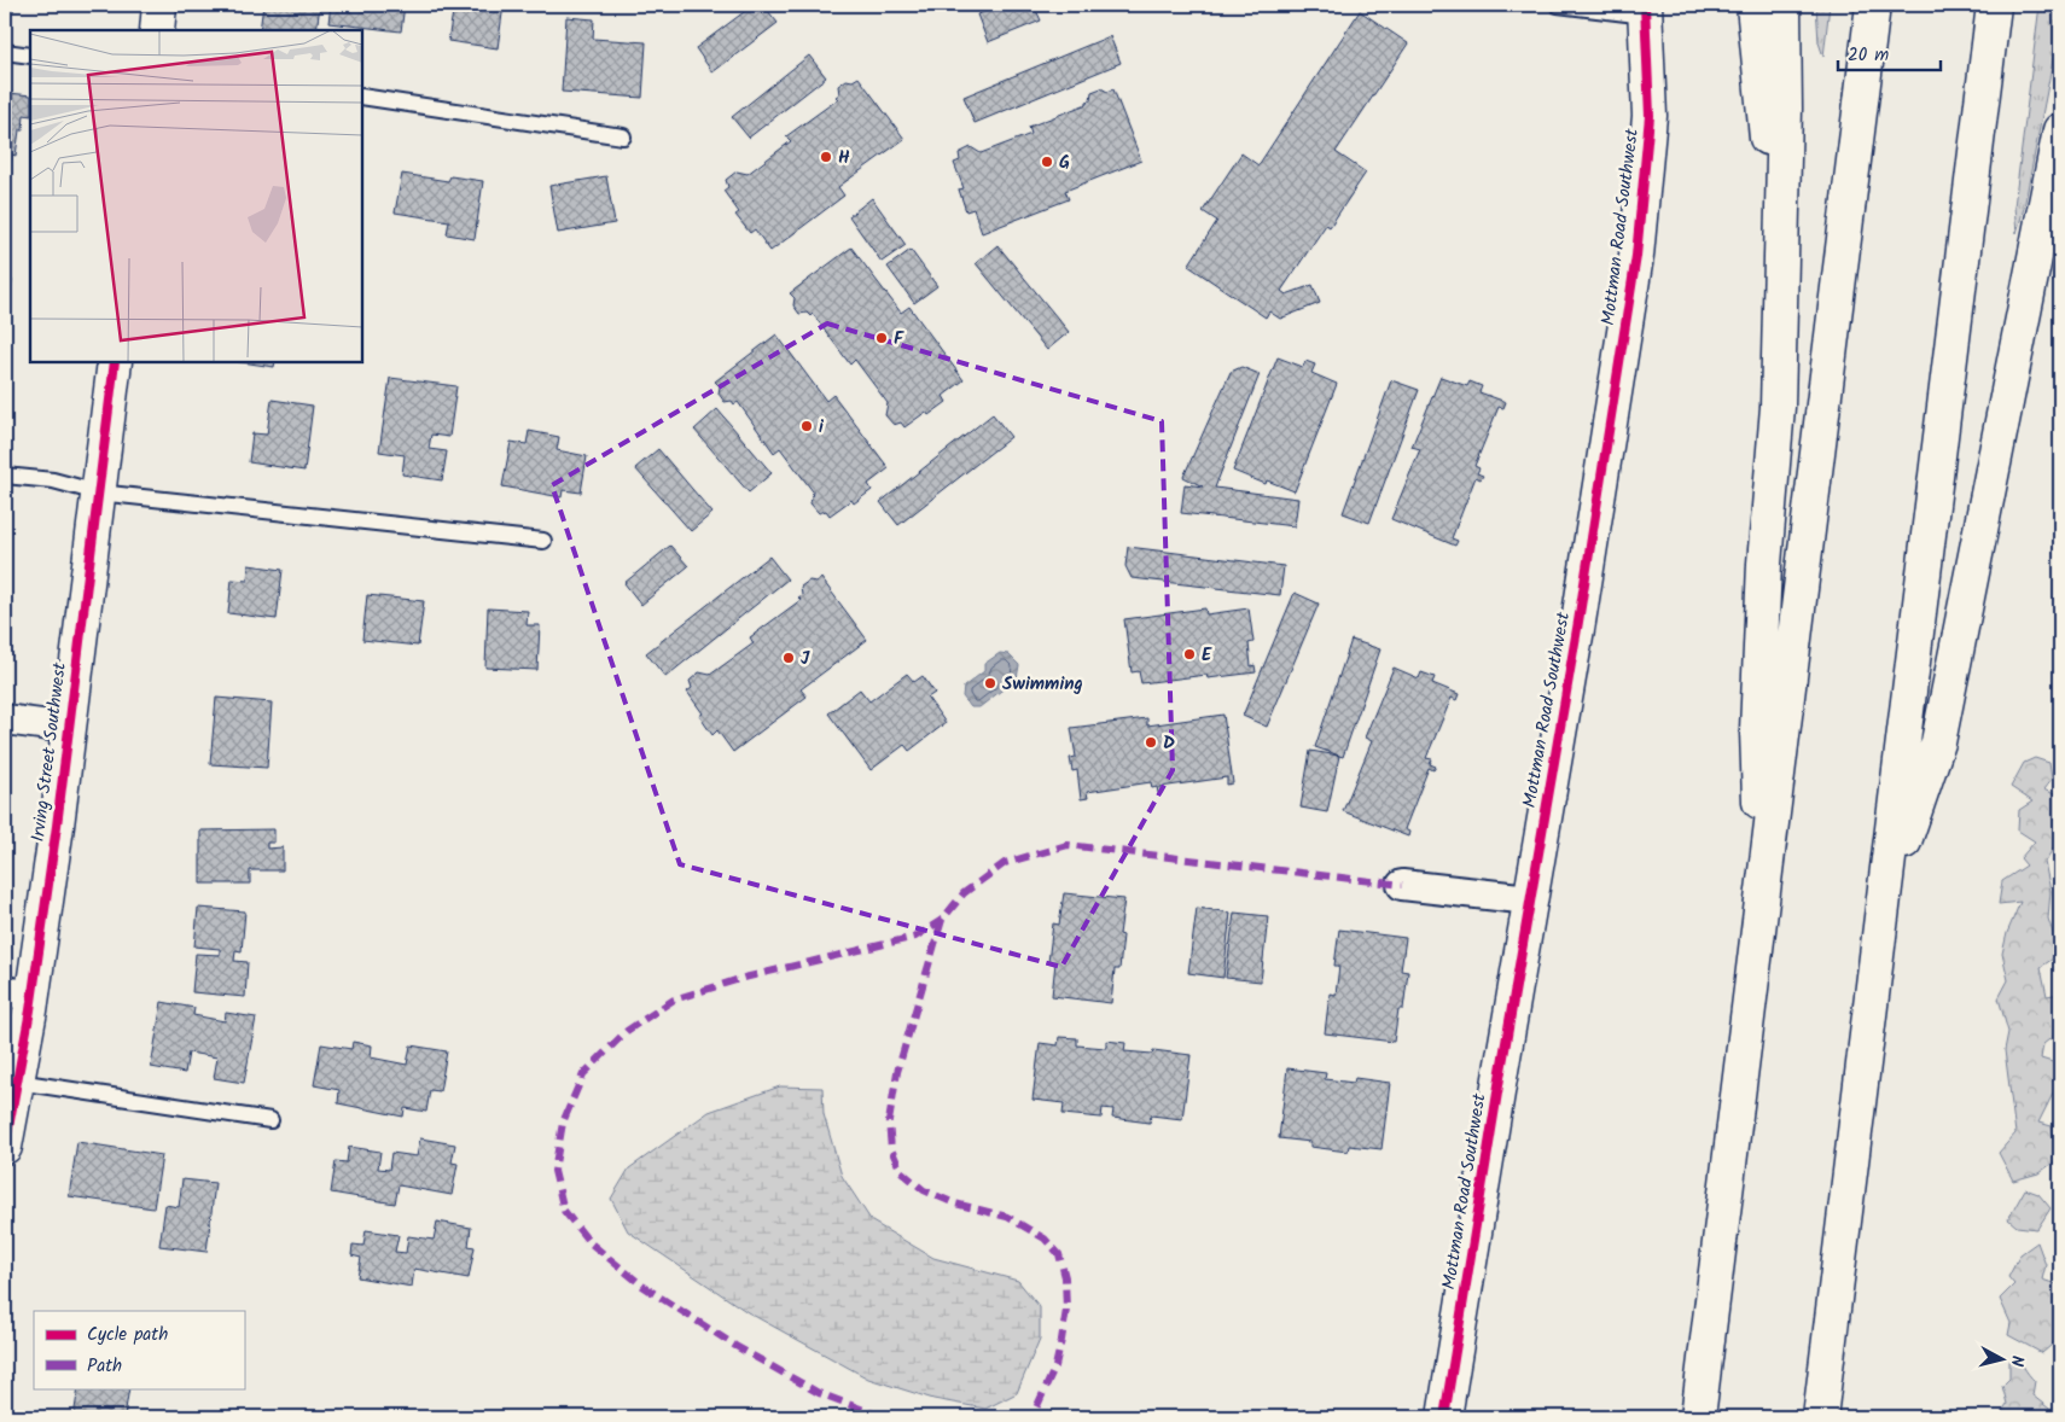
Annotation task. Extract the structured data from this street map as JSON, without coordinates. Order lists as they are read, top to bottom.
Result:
{
  "streets": {
    "main road": ["Mottman Road Southwest", "Irving Street Southwest"]
  },
  "places": [
    "H",
    "G",
    "F",
    "i",
    "E",
    "J",
    "Swimming",
    "D"
  ],
  "legend": ["Cycle path", "Path"],
  "scale_bar": "20 m",
  "north": "right"
}
